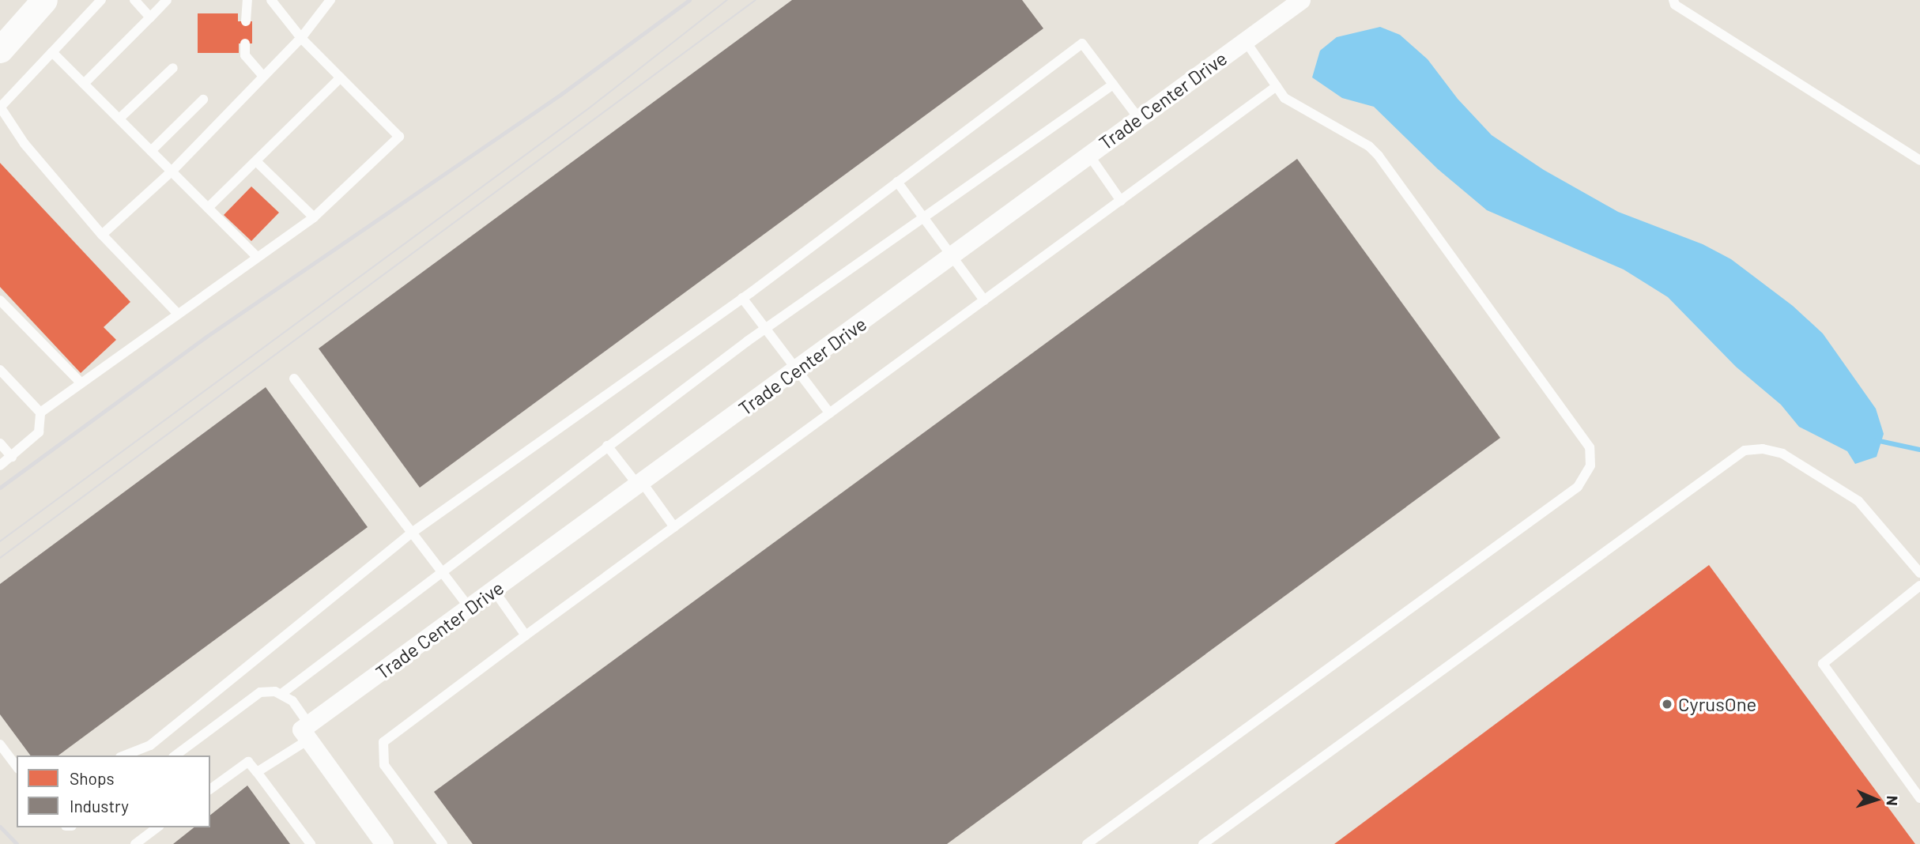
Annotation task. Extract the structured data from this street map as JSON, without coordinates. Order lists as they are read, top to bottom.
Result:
{
  "streets": {
    "street": ["Trade Center Drive"]
  },
  "places": ["CyrusOne"],
  "legend": ["Shops", "Industry"],
  "north": "right"
}
